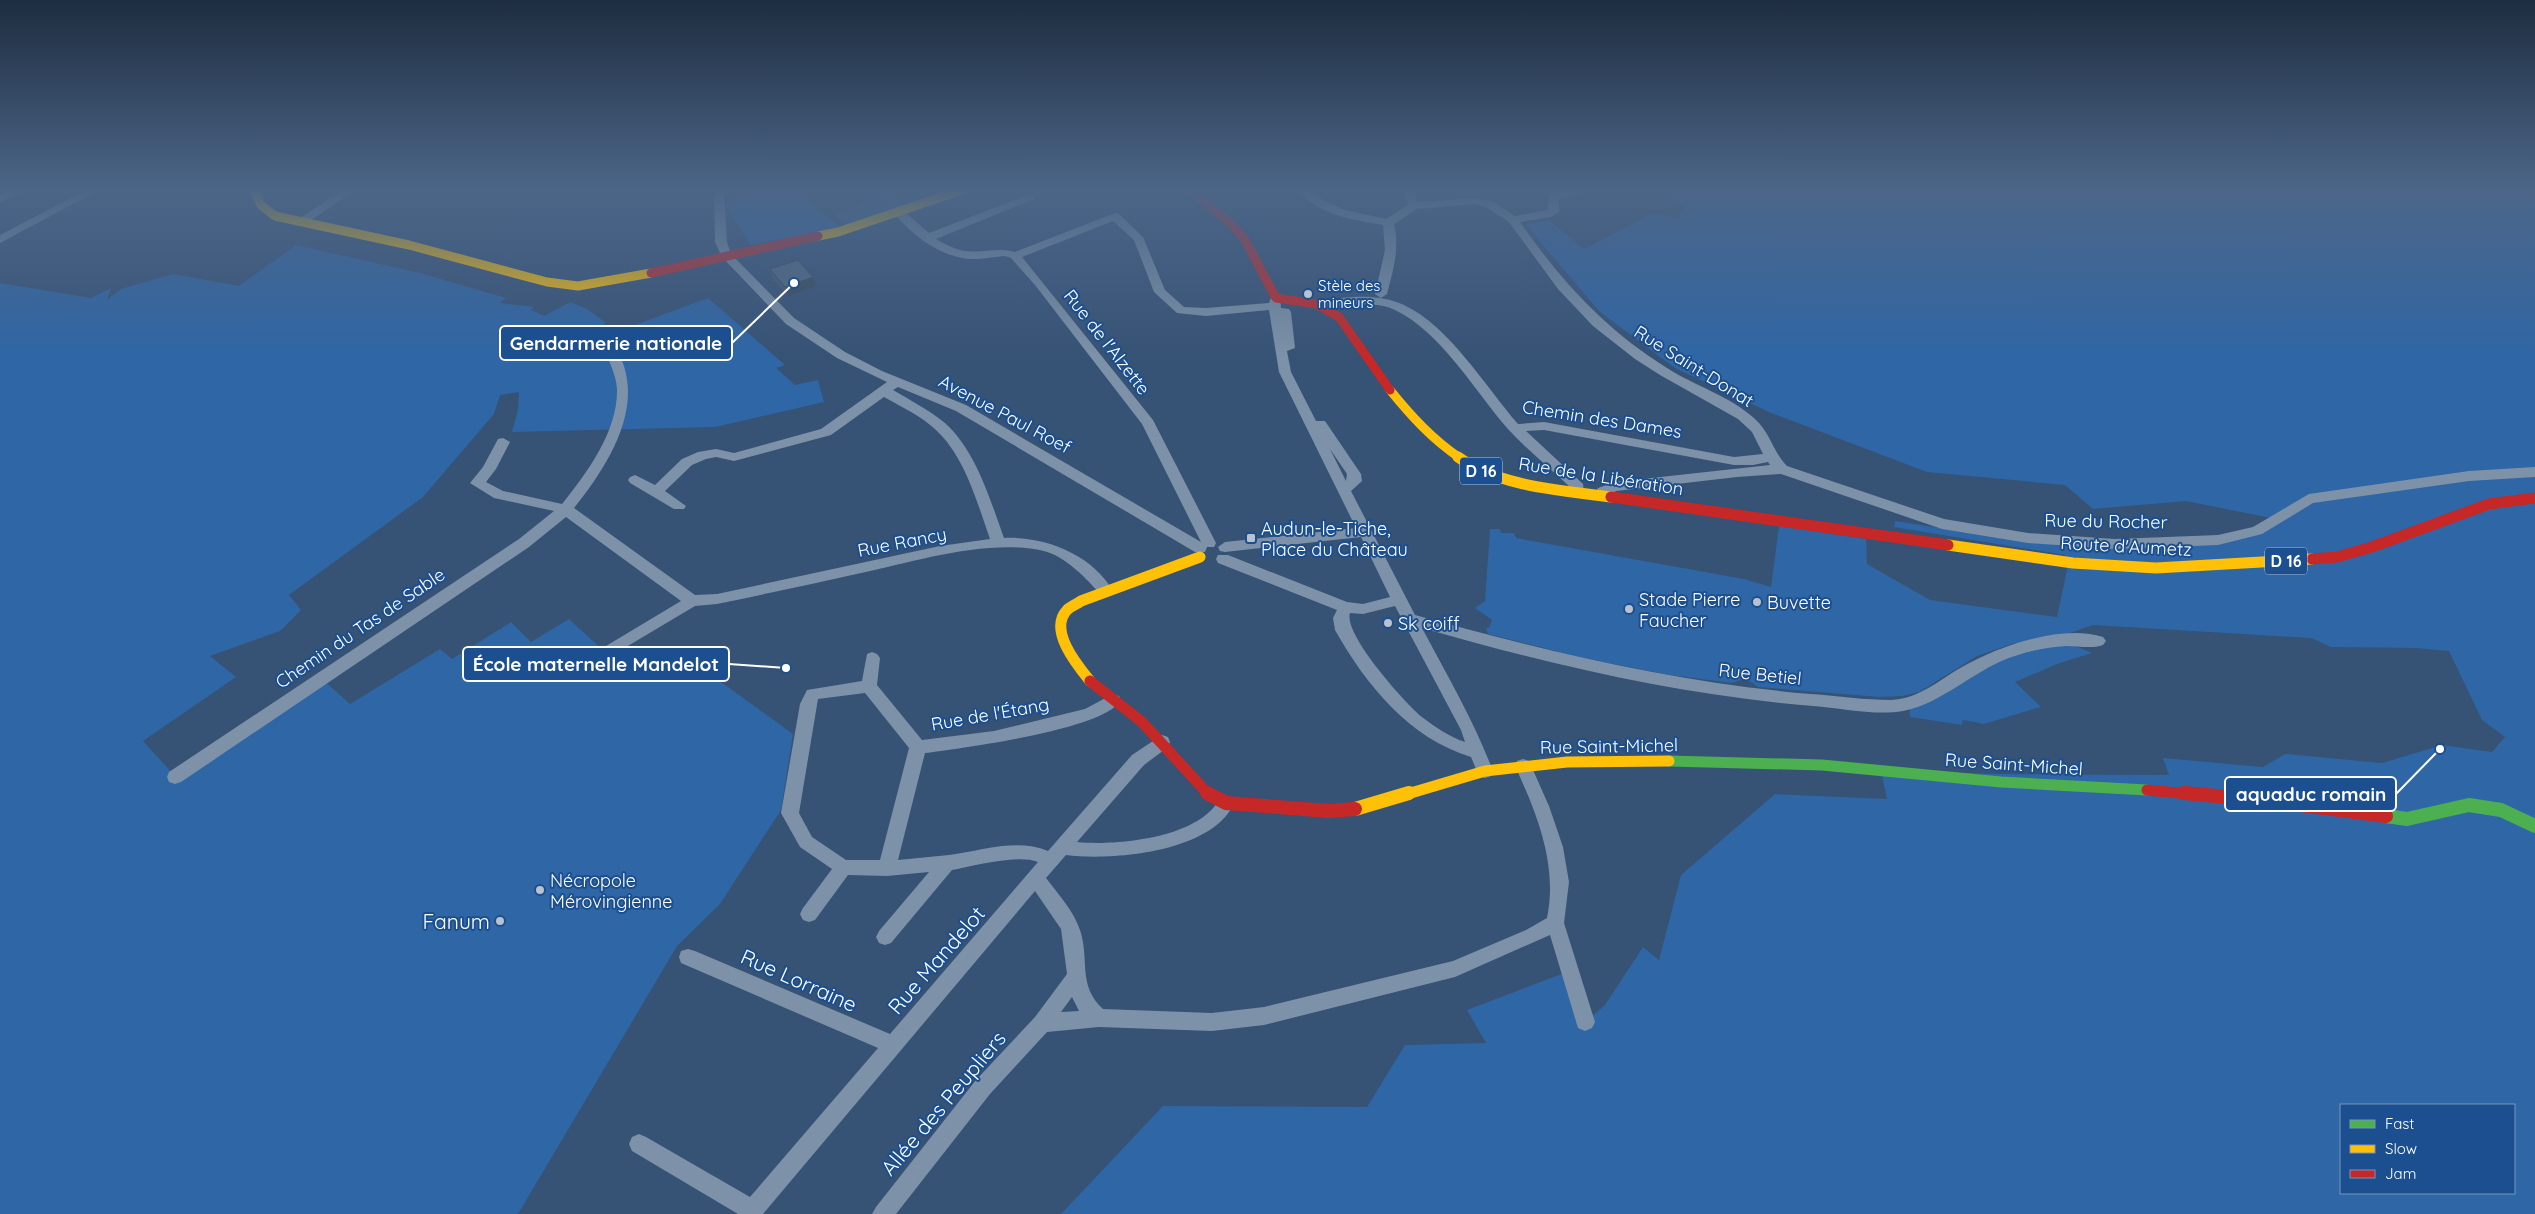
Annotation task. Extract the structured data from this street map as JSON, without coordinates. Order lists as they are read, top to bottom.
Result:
{
  "streets": {
    "main road": [
      "D 16",
      "Rue de la Libération",
      "Route d'Aumetz",
      "Rue Saint-Michel"
    ],
    "street": [
      "Rue de l'Alzette",
      "Rue Saint-Donat",
      "Avenue Paul Roef",
      "Chemin des Dames",
      "Rue du Rocher",
      "Rue Rancy",
      "Chemin du Tas de Sable",
      "Rue Betiel",
      "Rue de l'Étang",
      "Rue Mandelot",
      "Rue Lorraine",
      "Allée des Peupliers"
    ]
  },
  "crossings": [
    ["Rue de l'Alzette", "Avenue Paul Roef"],
    ["Rue Saint-Donat", "Chemin des Dames"],
    ["Rue Saint-Donat", "Rue du Rocher"],
    ["Chemin des Dames", "Rue du Rocher"],
    ["Rue de la Libération", "Route d'Aumetz"],
    ["Rue Mandelot", "Rue Lorraine"]
  ],
  "places": {
    "other": [
      "Gendarmerie nationale",
      "Stèle des mineurs",
      "Buvette",
      "Stade Pierre Faucher",
      "Sk coiff",
      "École maternelle Mandelot",
      "aquaduc romain",
      "Nécropole Mérovingienne",
      "Fanum"
    ],
    "transit": ["Audun-le-Tiche, Place du Château"]
  },
  "legend": ["Fast", "Slow", "Jam"]
}
